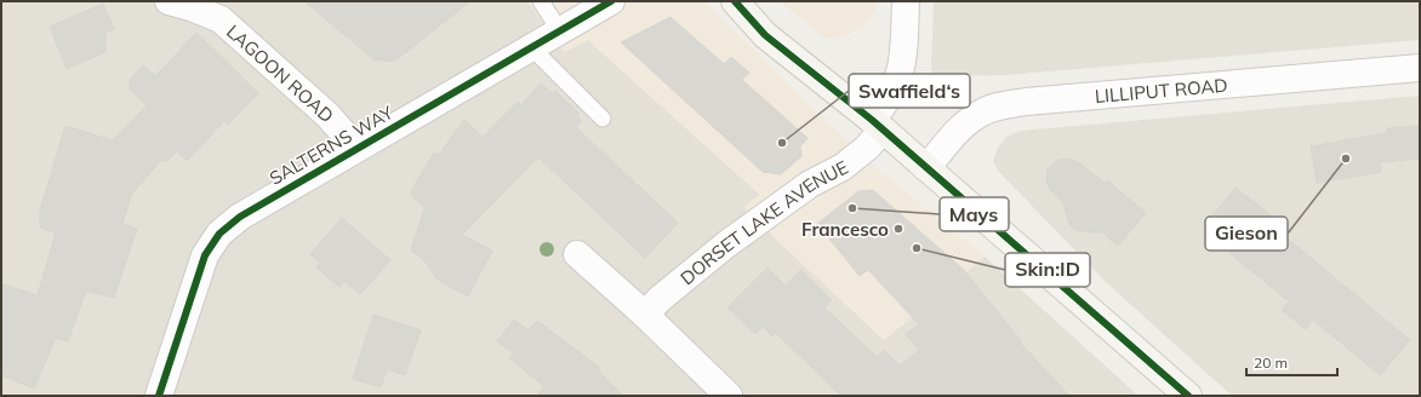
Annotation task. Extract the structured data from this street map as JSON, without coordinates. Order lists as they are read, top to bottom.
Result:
{
  "streets": {
    "street": [
      "LAGOON ROAD",
      "LILLIPUT ROAD",
      "SALTERNS WAY",
      "DORSET LAKE AVENUE"
    ]
  },
  "crossings": [
    ["LAGOON ROAD", "SALTERNS WAY"]
  ],
  "places": [
    "Swaffield‘s",
    "Gieson",
    "Mays",
    "Francesco",
    "Skin:ID"
  ],
  "scale_bar": "20 m"
}
